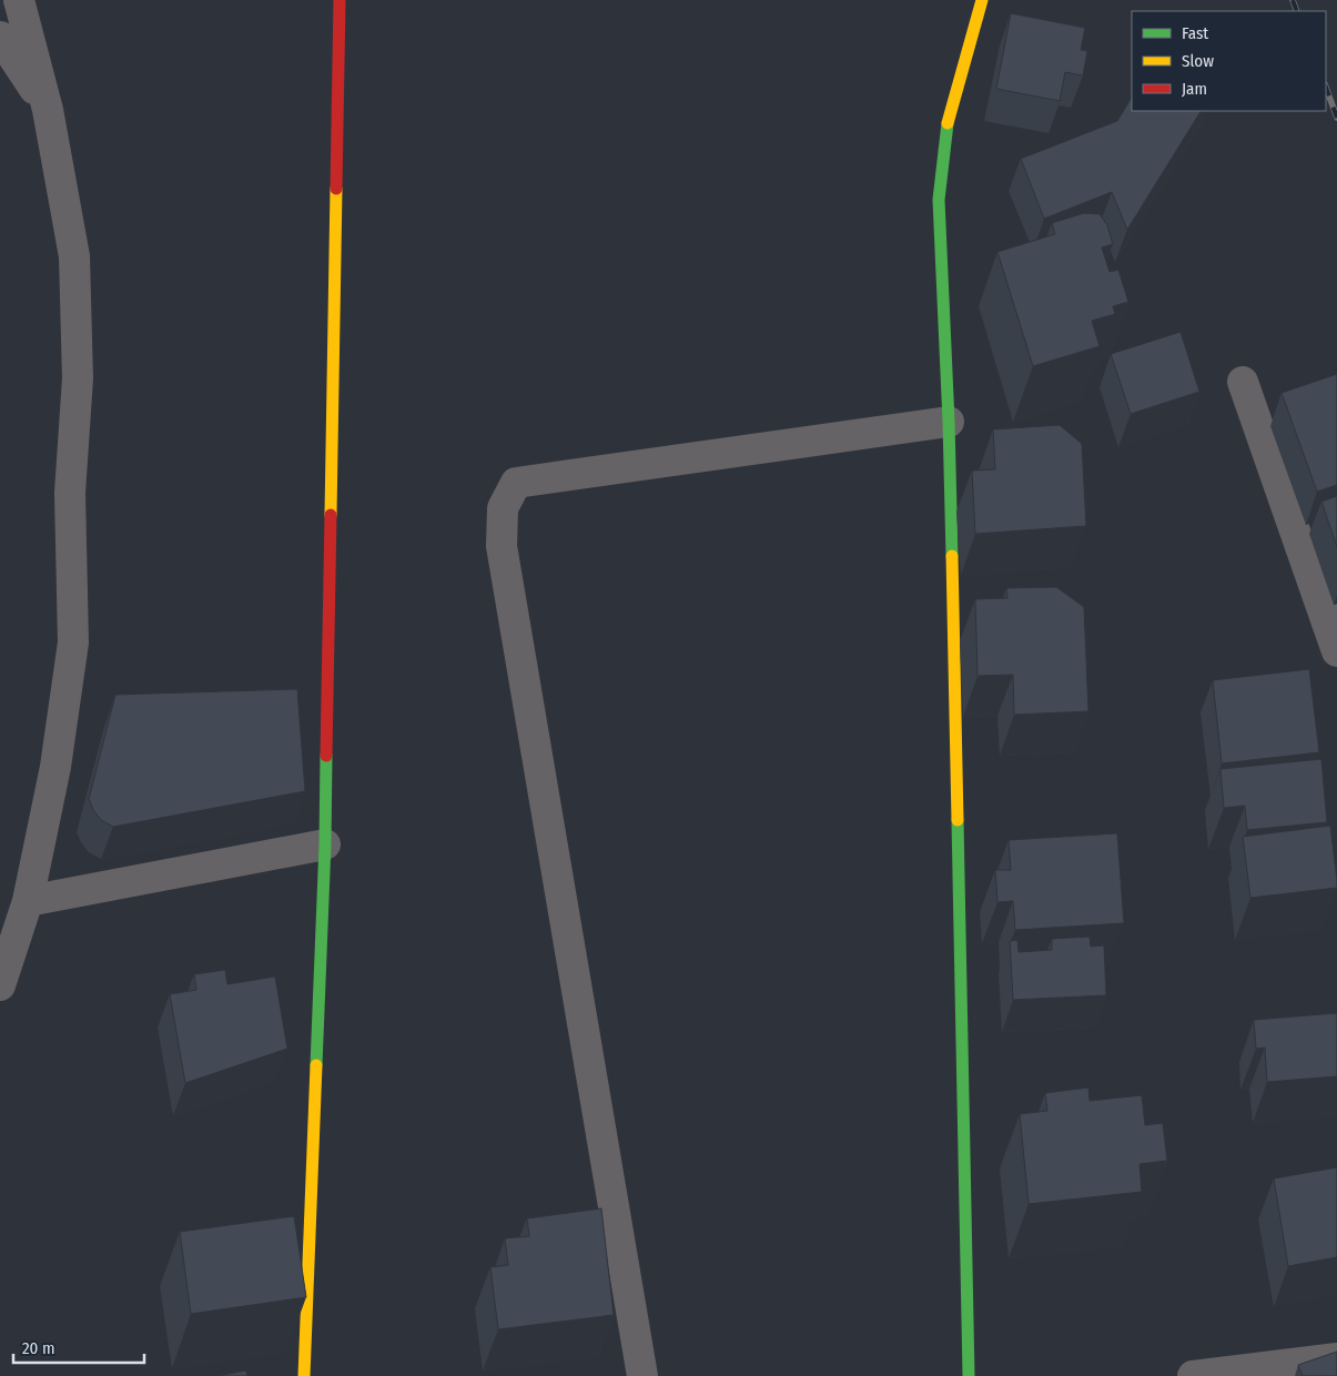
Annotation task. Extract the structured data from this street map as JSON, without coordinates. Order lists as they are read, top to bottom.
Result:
{
  "legend": ["Fast", "Slow", "Jam"],
  "scale_bar": "20 m"
}
